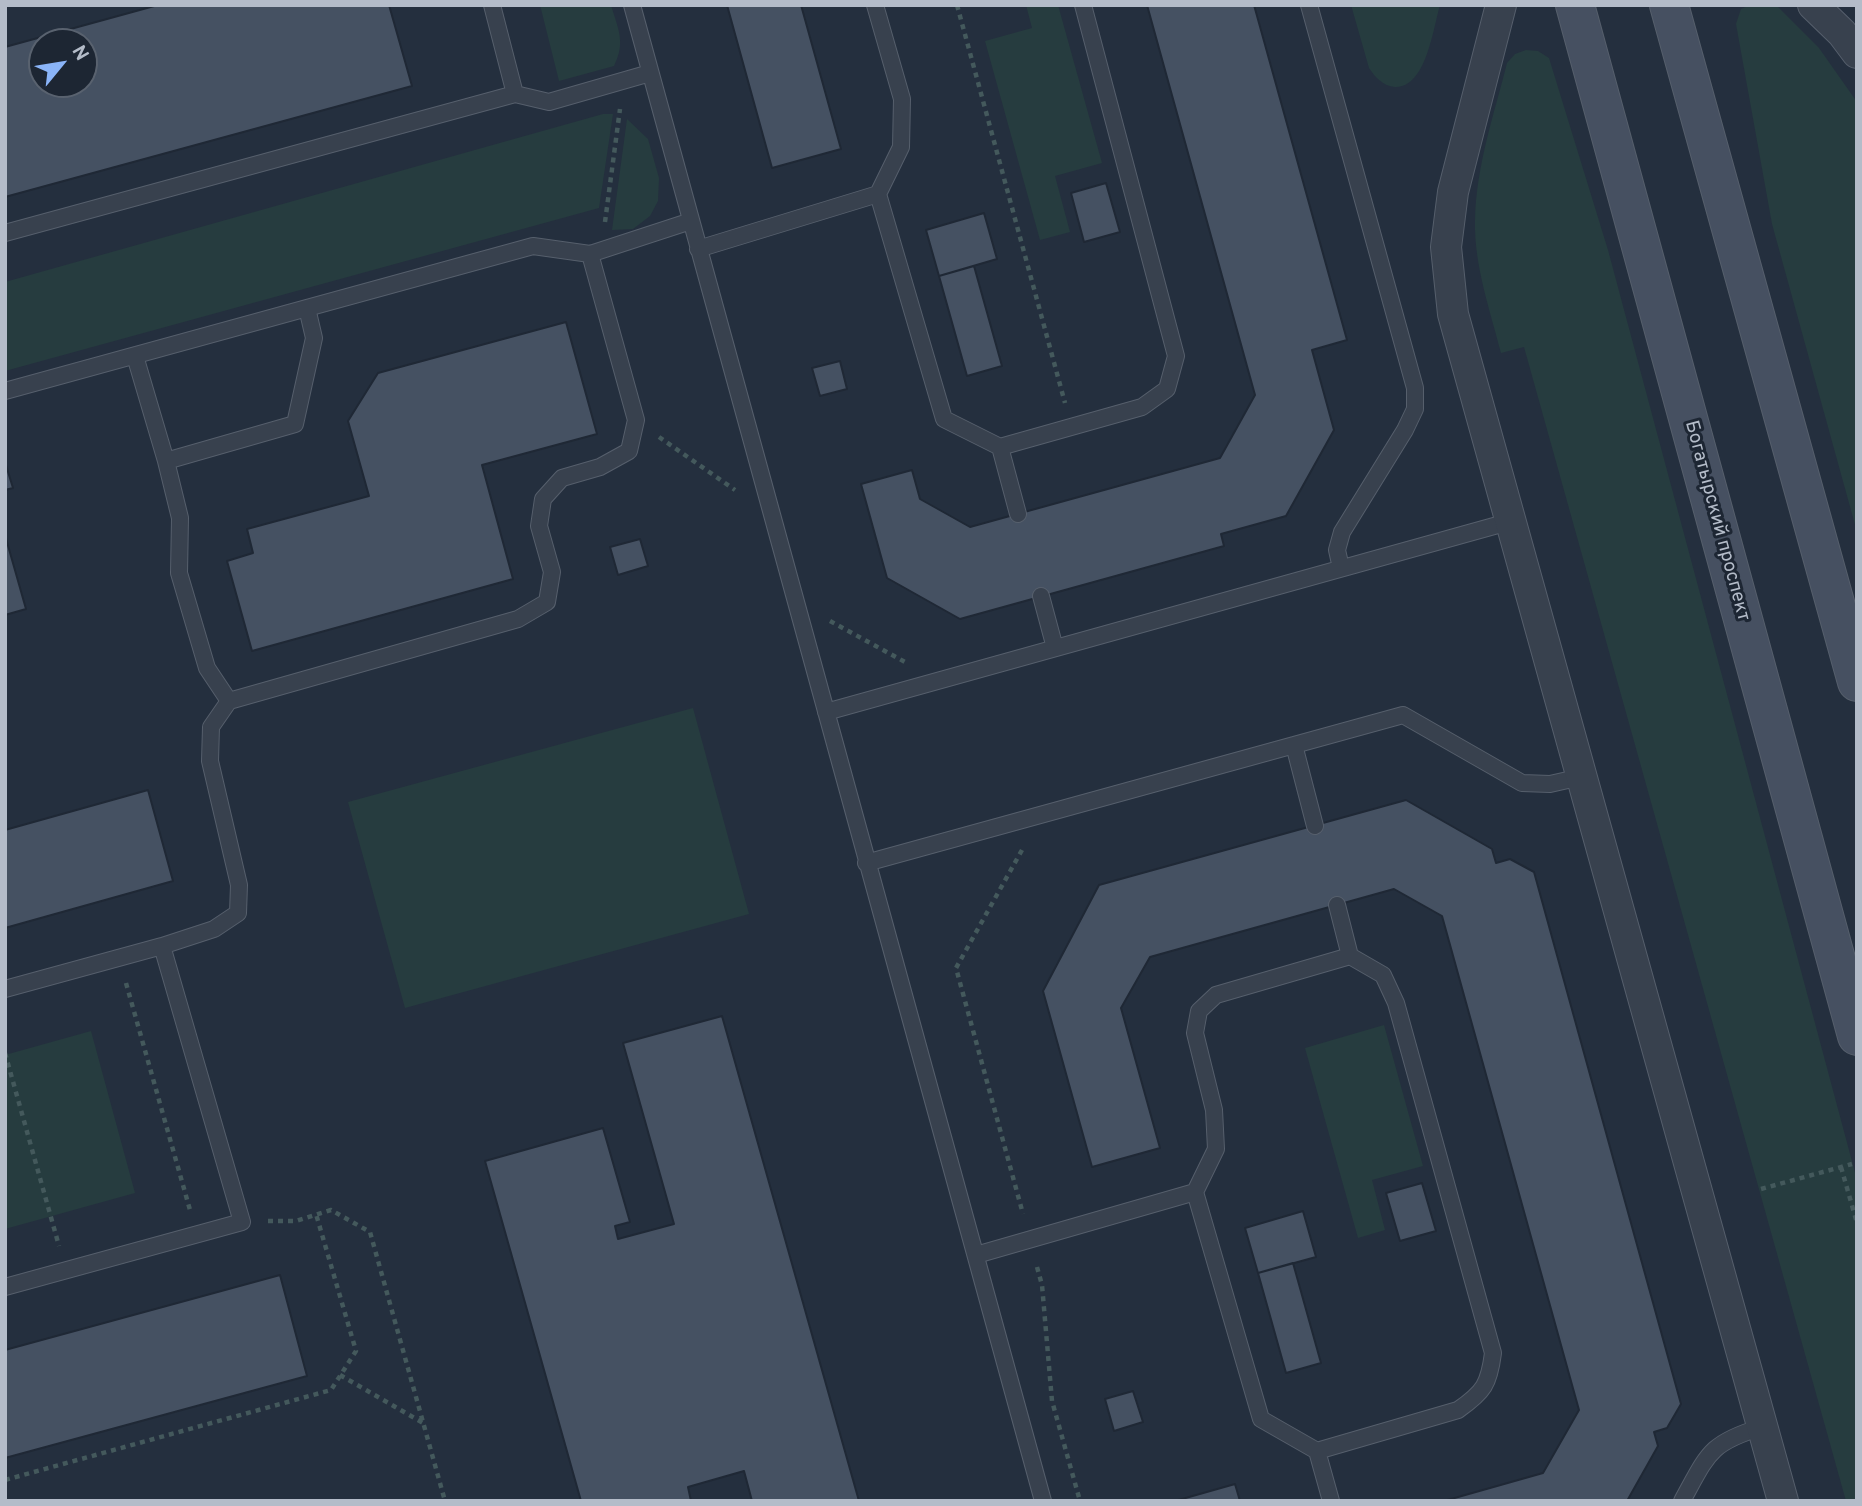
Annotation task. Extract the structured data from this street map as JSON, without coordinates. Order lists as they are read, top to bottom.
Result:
{
  "streets": {
    "main road": ["Богатырский проспект"]
  },
  "north": "top right"
}
